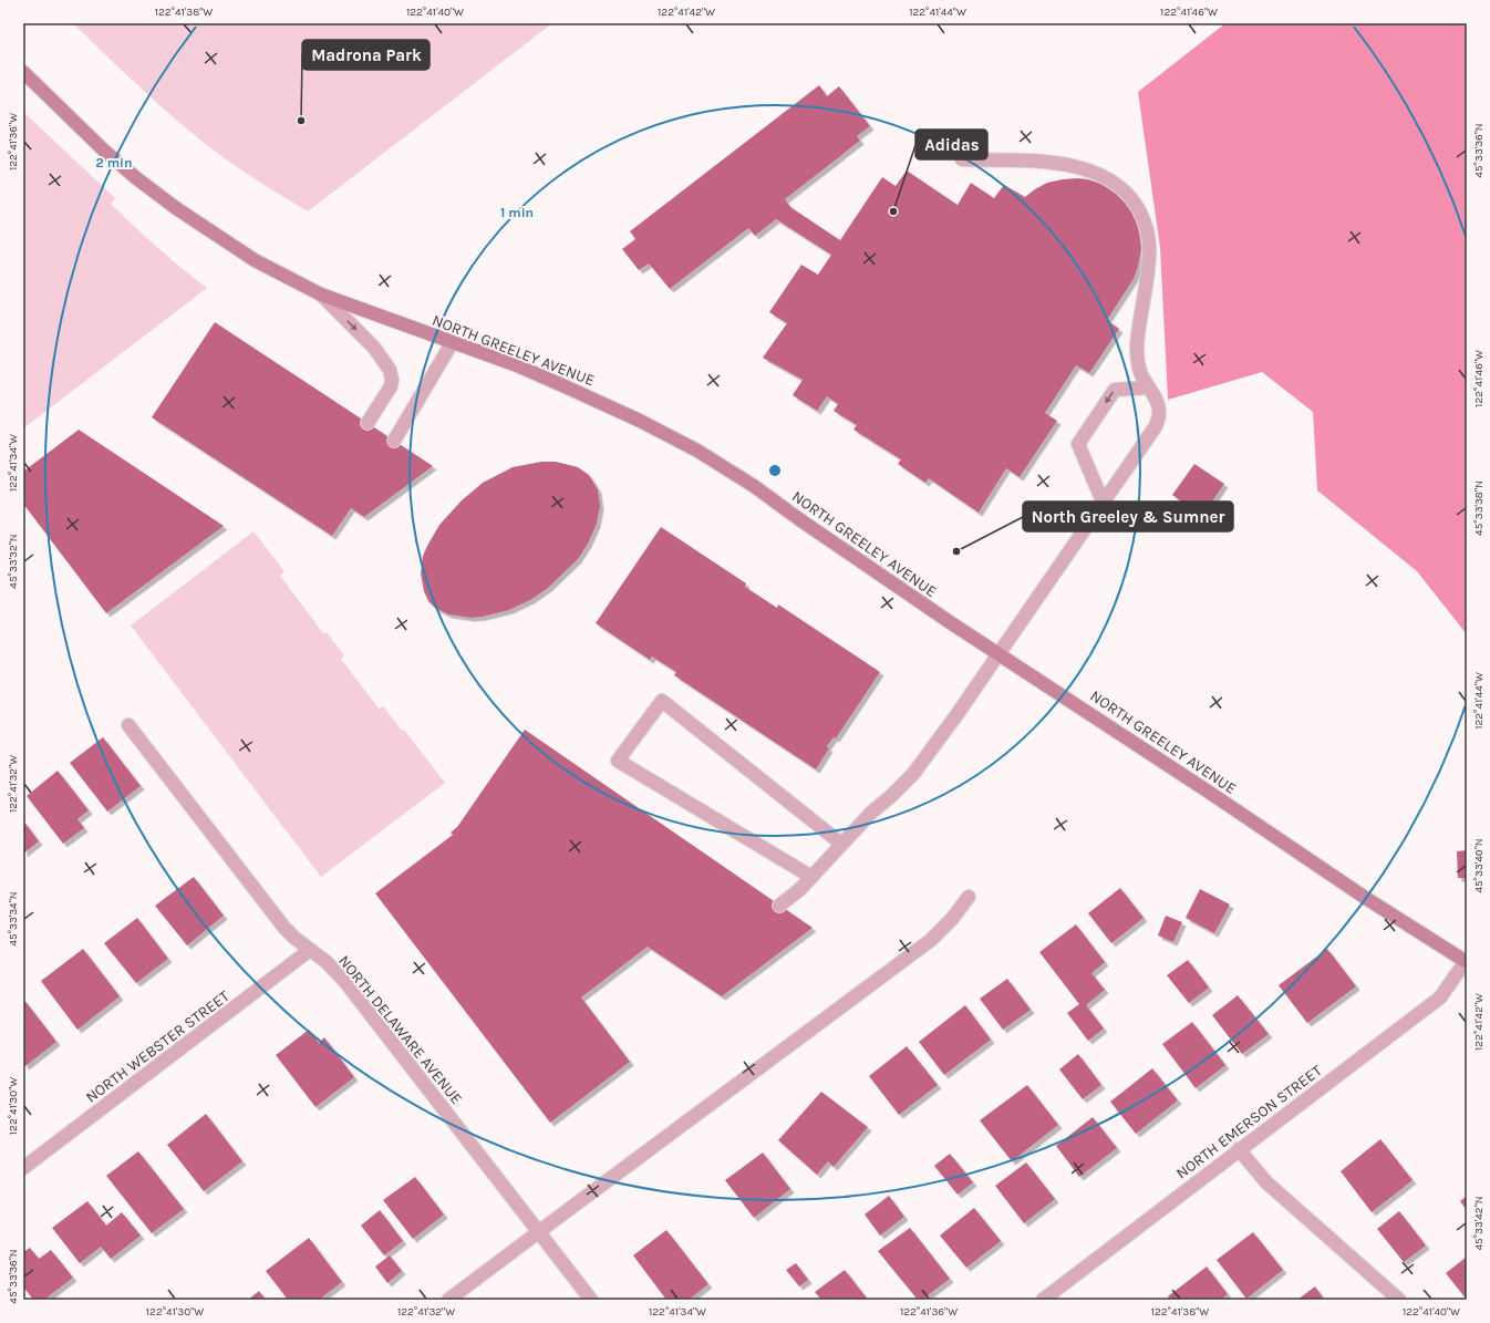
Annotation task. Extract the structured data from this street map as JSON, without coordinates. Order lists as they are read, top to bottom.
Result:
{
  "streets": {
    "main road": ["NORTH GREELEY AVENUE"],
    "street": ["NORTH DELAWARE AVENUE", "NORTH WEBSTER STREET", "NORTH EMERSON STREET"]
  },
  "crossings": [
    ["NORTH GREELEY AVENUE", "NORTH EMERSON STREET"],
    ["NORTH DELAWARE AVENUE", "NORTH WEBSTER STREET"]
  ],
  "places": ["Madrona Park", "Adidas", "North Greeley & Sumner"],
  "coordinates": [
    "122°41'38\"W",
    "122°41'40\"W",
    "122°41'42\"W",
    "122°41'44\"W",
    "122°41'46\"W",
    "122°41'36\"W",
    "45°33'36\"N",
    "122°41'34\"W",
    "45°33'38\"N",
    "45°33'32\"N",
    "122°41'32\"W",
    "45°33'40\"N",
    "45°33'34\"N",
    "122°41'30\"W",
    "45°33'42\"N"
  ],
  "rings": ["2 min", "1 min"]
}
